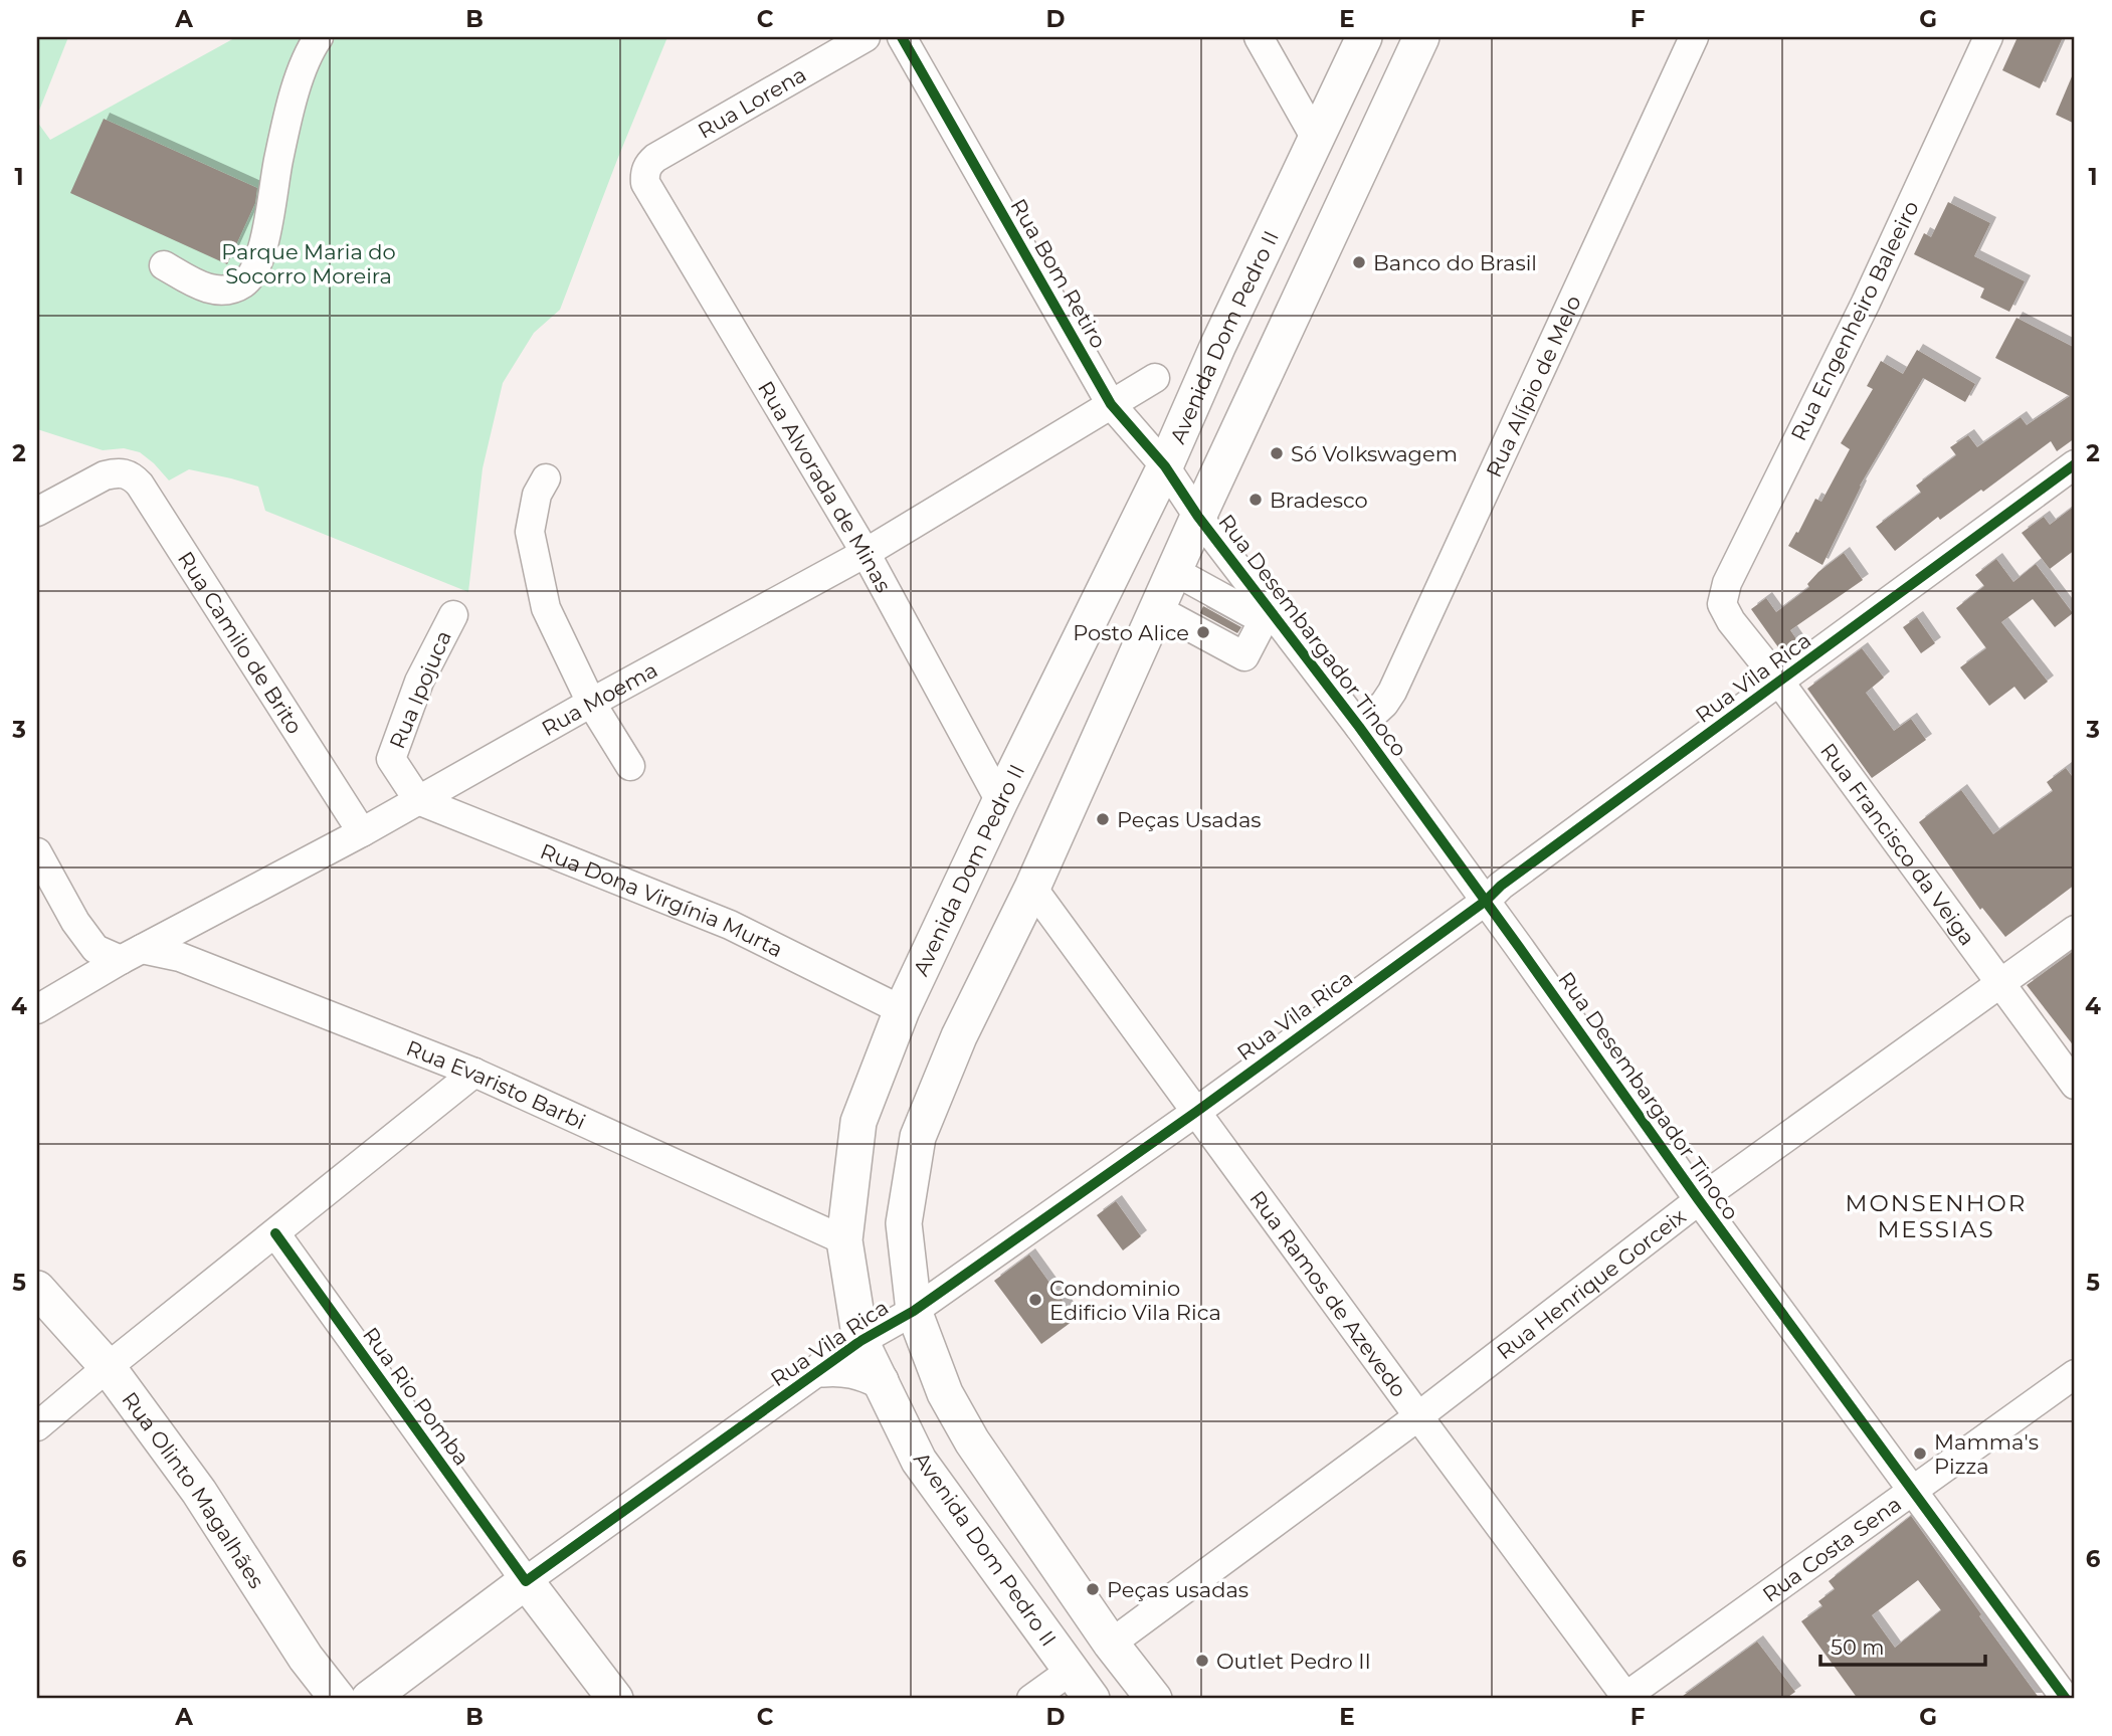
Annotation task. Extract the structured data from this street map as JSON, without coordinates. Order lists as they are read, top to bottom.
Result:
{
  "streets": {
    "main road": [
      "Avenida Dom Pedro II",
      "Rua Vila Rica",
      "Rua Rio Pomba",
      "Rua Olinto Magalhães"
    ],
    "street": [
      "Rua Lorena",
      "Rua Bom Retiro",
      "Rua Engenheiro Baleeiro",
      "Rua Alípio de Melo",
      "Rua Alvorada de Minas",
      "Rua Desembargador Tinoco",
      "Rua Camilo de Brito",
      "Rua Ipojuca",
      "Rua Moema",
      "Rua Francisco da Veiga",
      "Rua Dona Virgínia Murta",
      "Rua Evaristo Barbi",
      "Rua Henrique Gorceix",
      "Rua Ramos de Azevedo",
      "Rua Costa Sena"
    ]
  },
  "crossings": [
    ["Rua Lorena", "Rua Alvorada de Minas"],
    ["Rua Bom Retiro", "Avenida Dom Pedro II"],
    ["Rua Bom Retiro", "Rua Desembargador Tinoco"],
    ["Rua Bom Retiro", "Rua Moema"],
    ["Rua Engenheiro Baleeiro", "Rua Francisco da Veiga"],
    ["Avenida Dom Pedro II", "Rua Alvorada de Minas"],
    ["Avenida Dom Pedro II", "Rua Vila Rica"],
    ["Avenida Dom Pedro II", "Rua Dona Virgínia Murta"],
    ["Avenida Dom Pedro II", "Rua Evaristo Barbi"],
    ["Rua Alípio de Melo", "Rua Desembargador Tinoco"],
    ["Rua Alvorada de Minas", "Rua Moema"],
    ["Rua Desembargador Tinoco", "Rua Vila Rica"],
    ["Rua Desembargador Tinoco", "Rua Henrique Gorceix"],
    ["Rua Desembargador Tinoco", "Rua Costa Sena"],
    ["Rua Camilo de Brito", "Rua Moema"],
    ["Rua Vila Rica", "Rua Francisco da Veiga"],
    ["Rua Vila Rica", "Rua Ramos de Azevedo"],
    ["Rua Vila Rica", "Rua Rio Pomba"],
    ["Rua Ipojuca", "Rua Moema"],
    ["Rua Ipojuca", "Rua Dona Virgínia Murta"],
    ["Rua Moema", "Rua Dona Virgínia Murta"],
    ["Rua Moema", "Rua Evaristo Barbi"],
    ["Rua Francisco da Veiga", "Rua Henrique Gorceix"],
    ["Rua Henrique Gorceix", "Rua Ramos de Azevedo"],
    ["Rua Ramos de Azevedo", "Rua Costa Sena"]
  ],
  "districts": ["MONSENHOR MESSIAS"],
  "parks": ["Parque Maria do Socorro Moreira"],
  "places": [
    "Banco do Brasil",
    "Só Volkswagem",
    "Bradesco",
    "Posto Alice",
    "Peças Usadas",
    "Condominio Edificio Vila Rica",
    "Mamma's Pizza",
    "Peças usadas",
    "Outlet Pedro II"
  ],
  "scale_bar": "50 m",
  "grid": {
    "columns": [
      "A",
      "B",
      "C",
      "D",
      "E",
      "F",
      "G"
    ],
    "rows": [
      "1",
      "2",
      "3",
      "4",
      "5",
      "6"
    ]
  }
}
